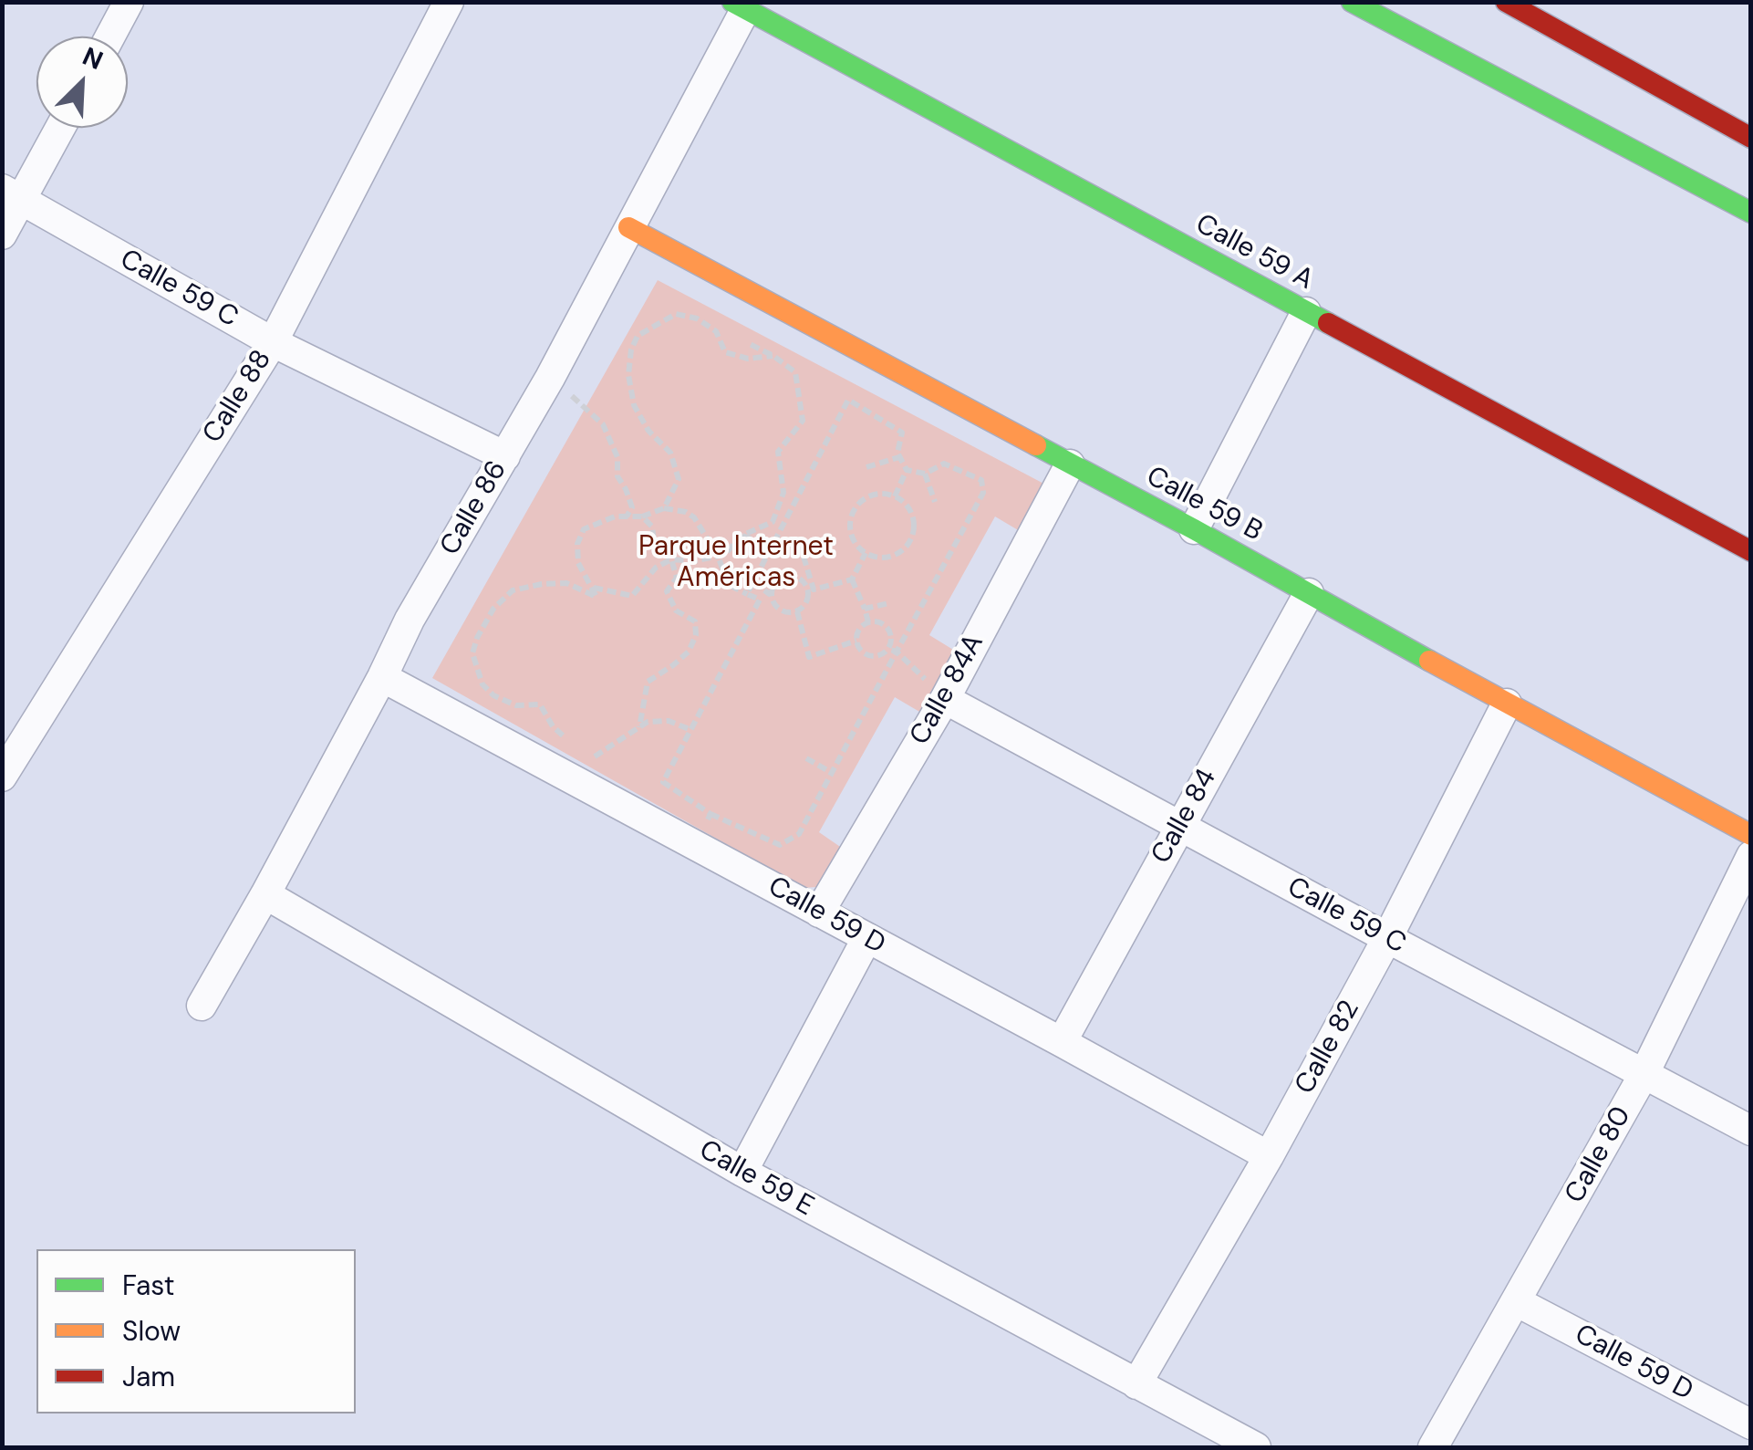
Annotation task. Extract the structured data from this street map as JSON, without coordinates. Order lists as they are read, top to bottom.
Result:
{
  "streets": {
    "street": [
      "Calle 59 A",
      "Calle 59 C",
      "Calle 88",
      "Calle 59 B",
      "Calle 86",
      "Calle 84A",
      "Calle 84",
      "Calle 59 D",
      "Calle 82",
      "Calle 80",
      "Calle 59 E"
    ]
  },
  "crossings": [
    ["Calle 59 A", "Calle 86"],
    ["Calle 59 C", "Calle 88"],
    ["Calle 59 C", "Calle 86"],
    ["Calle 59 C", "Calle 84A"],
    ["Calle 59 C", "Calle 84"],
    ["Calle 59 C", "Calle 82"],
    ["Calle 59 C", "Calle 80"],
    ["Calle 59 B", "Calle 86"],
    ["Calle 59 B", "Calle 84A"],
    ["Calle 59 B", "Calle 84"],
    ["Calle 59 B", "Calle 82"],
    ["Calle 86", "Calle 59 D"],
    ["Calle 86", "Calle 59 E"],
    ["Calle 84A", "Calle 59 D"],
    ["Calle 84", "Calle 59 D"],
    ["Calle 59 D", "Calle 82"],
    ["Calle 59 D", "Calle 80"],
    ["Calle 82", "Calle 59 E"]
  ],
  "parks": ["Parque Internet Américas"],
  "legend": ["Fast", "Slow", "Jam"],
  "north": "top right"
}
